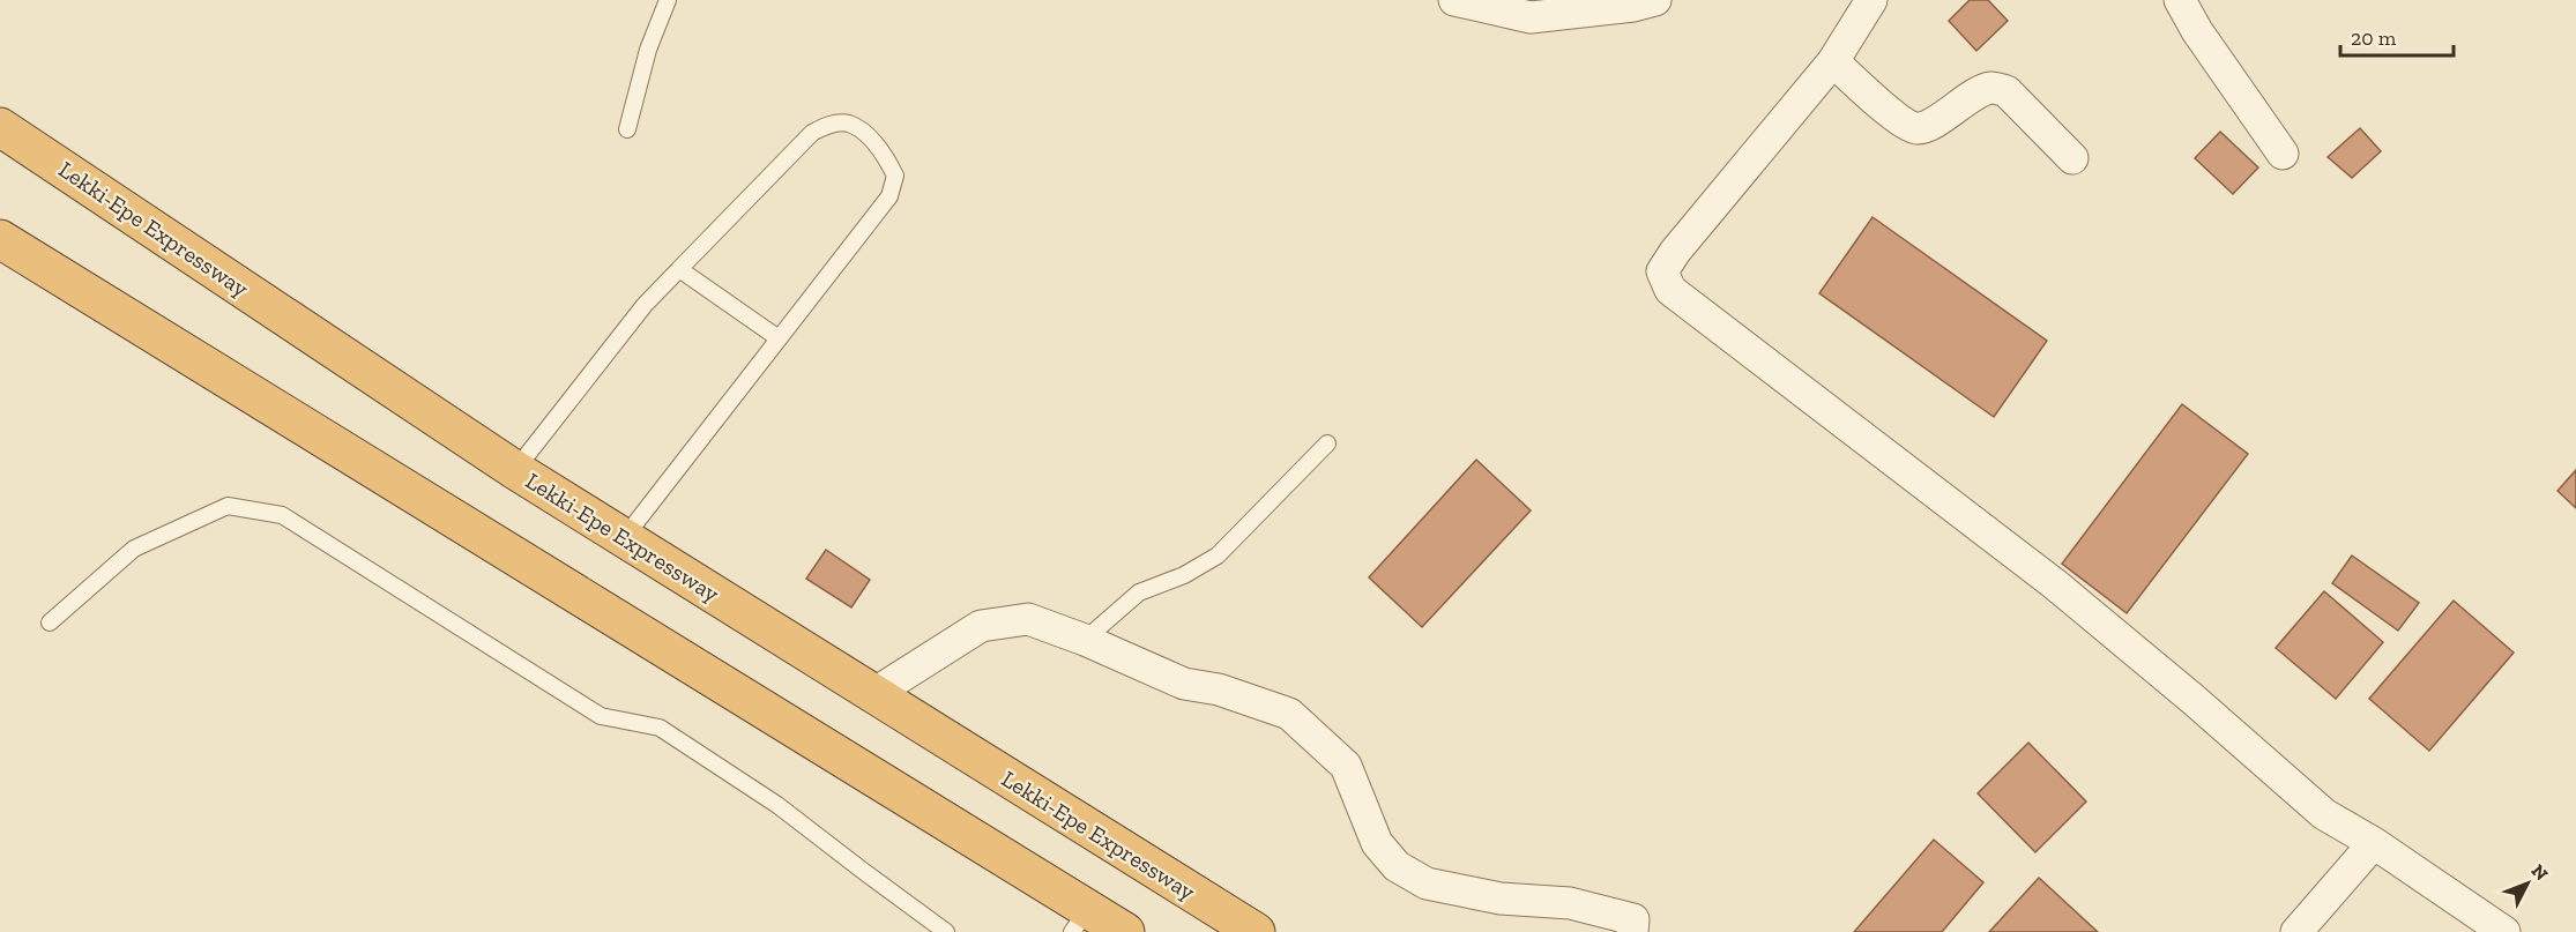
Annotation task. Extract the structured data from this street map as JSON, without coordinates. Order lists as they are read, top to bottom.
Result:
{
  "streets": {
    "highway": ["Lekki-Epe Expressway"]
  },
  "scale_bar": "20 m",
  "north": "top right"
}
